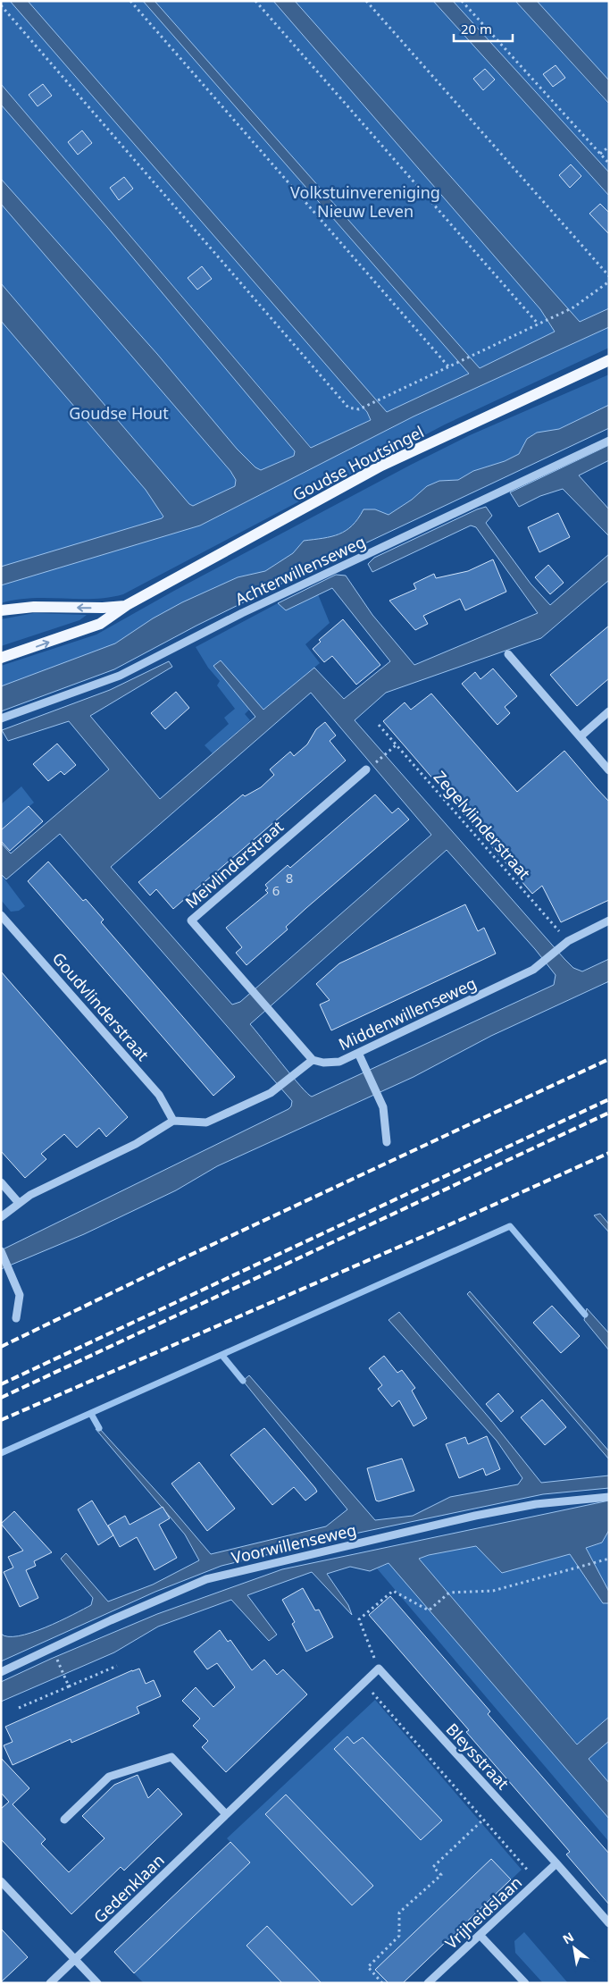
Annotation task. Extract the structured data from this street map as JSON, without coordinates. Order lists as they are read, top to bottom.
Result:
{
  "streets": {
    "main road": ["Goudse Houtsingel"],
    "street": [
      "Achterwillenseweg",
      "Meivlinderstraat",
      "Goudvlinderstraat",
      "Middenwillenseweg",
      "Voorwillenseweg",
      "Bleysstraat",
      "Gedenklaan",
      "Vrijheidslaan"
    ],
    "path": ["Zegelvlinderstraat"]
  },
  "crossings": [
    ["Zegelvlinderstraat", "Middenwillenseweg"],
    ["Meivlinderstraat", "Middenwillenseweg"],
    ["Bleysstraat", "Gedenklaan"],
    ["Bleysstraat", "Vrijheidslaan"]
  ],
  "parks": ["Volkstuinvereniging Nieuw Leven", "Goudse Hout"],
  "house_numbers": ["8", "6"],
  "scale_bar": "20 m",
  "north": "top left"
}
